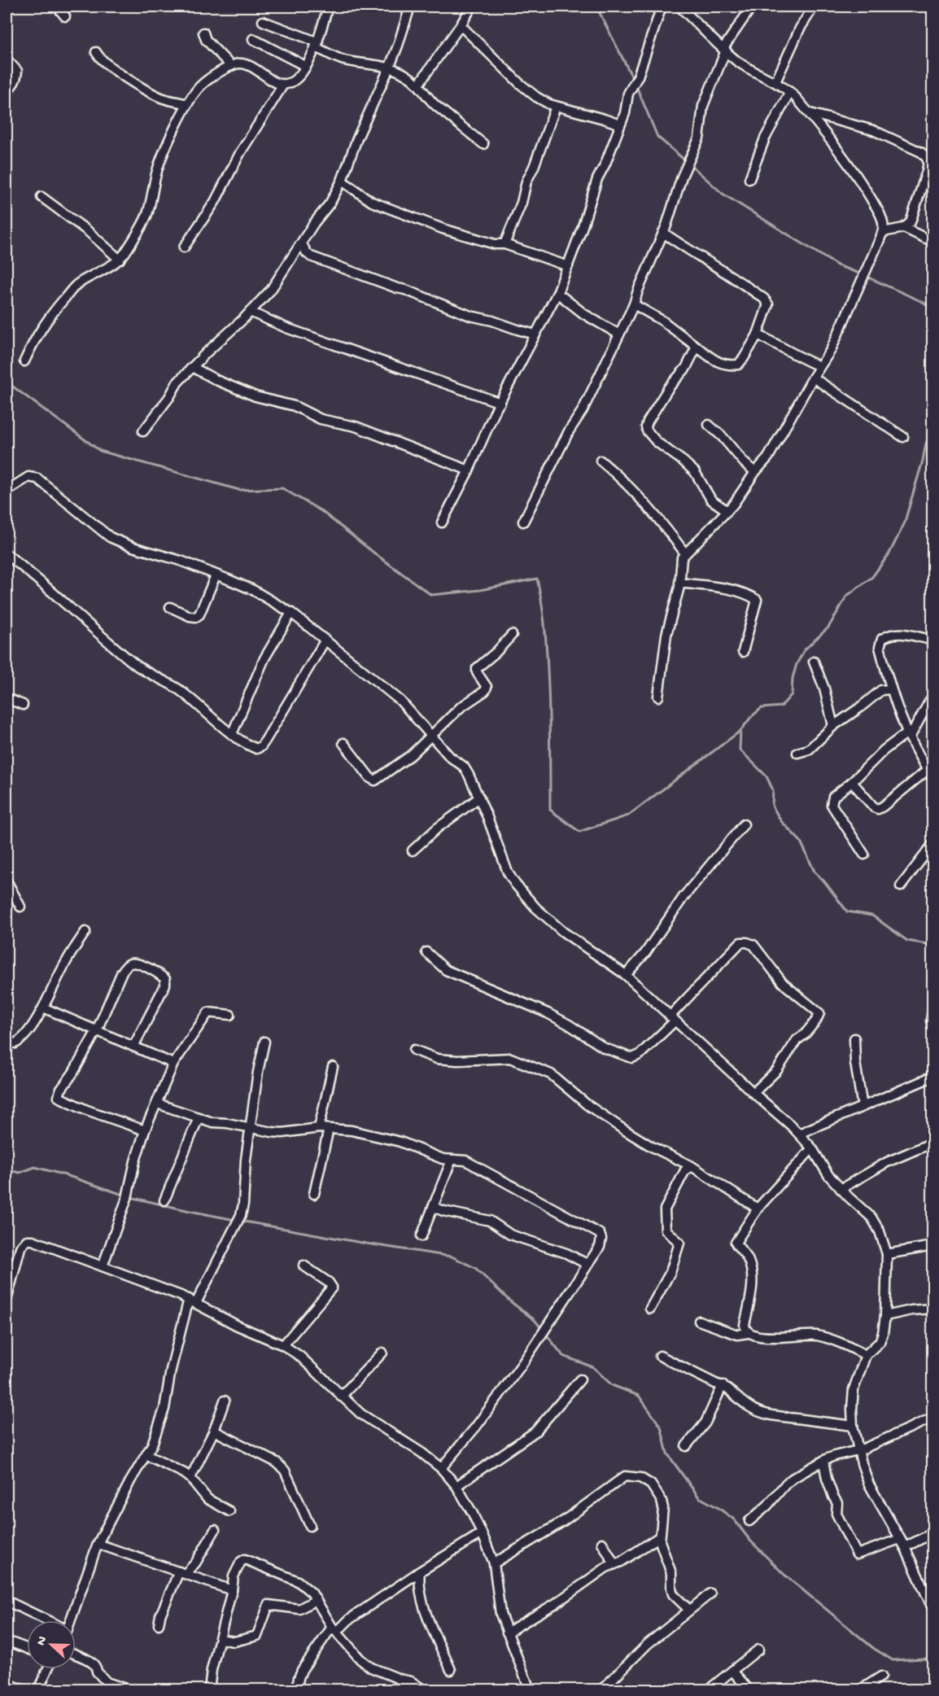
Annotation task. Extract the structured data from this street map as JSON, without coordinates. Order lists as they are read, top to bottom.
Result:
{
  "north": "left"
}
